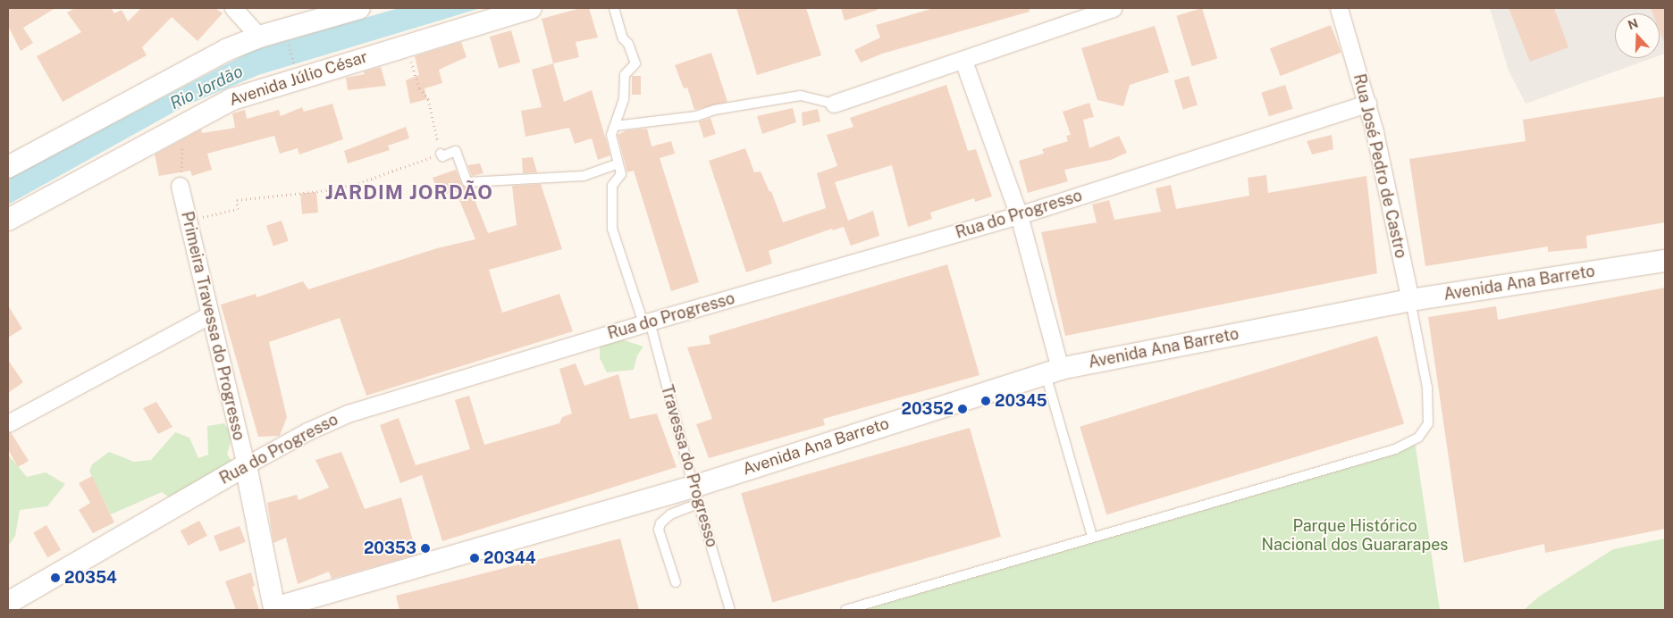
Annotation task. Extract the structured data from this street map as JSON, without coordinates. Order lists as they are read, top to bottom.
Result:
{
  "streets": {
    "street": [
      "Avenida Júlio César",
      "Rua José Pedro de Castro",
      "Rua do Progresso",
      "Avenida Ana Barreto",
      "Primeira Travessa do Progresso"
    ],
    "lane": ["Travessa do Progresso"]
  },
  "crossings": [
    ["Rua José Pedro de Castro", "Rua do Progresso"],
    ["Rua José Pedro de Castro", "Avenida Ana Barreto"],
    ["Rua do Progresso", "Avenida Ana Barreto"],
    ["Rua do Progresso", "Primeira Travessa do Progresso"],
    ["Rua do Progresso", "Travessa do Progresso"],
    ["Avenida Ana Barreto", "Primeira Travessa do Progresso"],
    ["Avenida Ana Barreto", "Travessa do Progresso"]
  ],
  "districts": ["JARDIM JORDÃO"],
  "water": ["Rio Jordão"],
  "parks": ["Parque Histórico Nacional dos Guararapes"],
  "places": [
    "20345",
    "20352",
    "20353",
    "20344",
    "20354"
  ],
  "north": "top"
}
